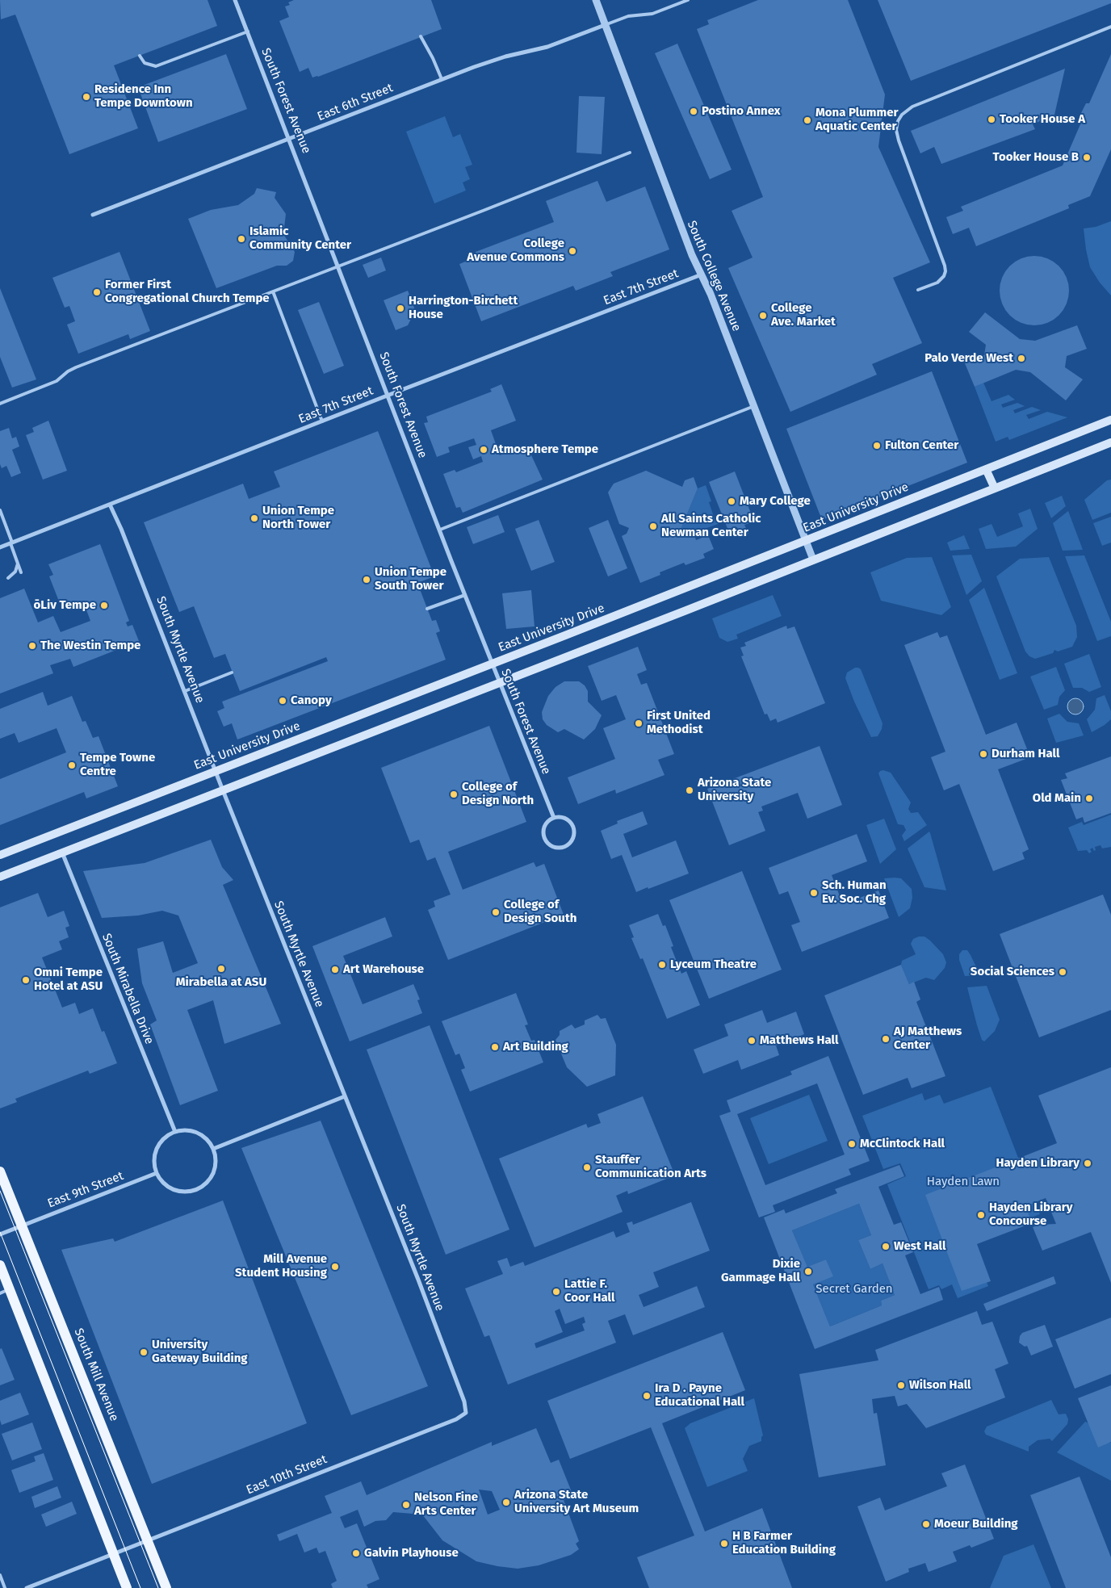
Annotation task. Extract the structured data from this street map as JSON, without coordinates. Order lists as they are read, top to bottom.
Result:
{
  "streets": {
    "main road": ["East University Drive", "South Mill Avenue"],
    "street": [
      "South Forest Avenue",
      "East 6th Street",
      "South College Avenue",
      "East 7th Street",
      "South Myrtle Avenue",
      "South Mirabella Drive",
      "East 9th Street",
      "East 10th Street"
    ]
  },
  "crossings": [
    ["South Forest Avenue", "East 6th Street"],
    ["South Forest Avenue", "East 7th Street"],
    ["South Forest Avenue", "East University Drive"],
    ["East 6th Street", "South College Avenue"],
    ["South College Avenue", "East 7th Street"],
    ["South College Avenue", "East University Drive"],
    ["East 7th Street", "South Myrtle Avenue"],
    ["East University Drive", "South Myrtle Avenue"],
    ["South Myrtle Avenue", "East 10th Street"],
    ["South Mirabella Drive", "East 9th Street"],
    ["East 9th Street", "South Mill Avenue"],
    ["South Mill Avenue", "East 10th Street"]
  ],
  "parks": ["Hayden Lawn", "Secret Garden"],
  "places": [
    "Residence Inn Tempe Downtown",
    "Postino Annex",
    "Tooker House A",
    "Mona Plummer Aquatic Center",
    "Tooker House B",
    "Islamic Community Center",
    "College Avenue Commons",
    "Former First Congregational Church Tempe",
    "Harrington-Birchett House",
    "College Ave. Market",
    "Palo Verde West",
    "Fulton Center",
    "Atmosphere Tempe",
    "Mary College",
    "Union Tempe North Tower",
    "All Saints Catholic Newman Center",
    "Union Tempe South Tower",
    "ōLiv Tempe",
    "The Westin Tempe",
    "Canopy",
    "First United Methodist",
    "Durham Hall",
    "Tempe Towne Centre",
    "Arizona State University",
    "College of Design North",
    "Old Main",
    "Sch. Human Ev. Soc. Chg",
    "College of Design South",
    "Lyceum Theatre",
    "Mirabella at ASU",
    "Art Warehouse",
    "Social Sciences",
    "Omni Tempe Hotel at ASU",
    "AJ Matthews Center",
    "Matthews Hall",
    "Art Building",
    "McClintock Hall",
    "Hayden Library",
    "Stauffer Communication Arts",
    "Hayden Library Concourse",
    "West Hall",
    "Mill Avenue Student Housing",
    "Dixie Gammage Hall",
    "Lattie F. Coor Hall",
    "University Gateway Building",
    "Wilson Hall",
    "Ira D . Payne Educational Hall",
    "Arizona State University Art Museum",
    "Nelson Fine Arts Center",
    "Moeur Building",
    "H B Farmer Education Building",
    "Galvin Playhouse"
  ]
}
